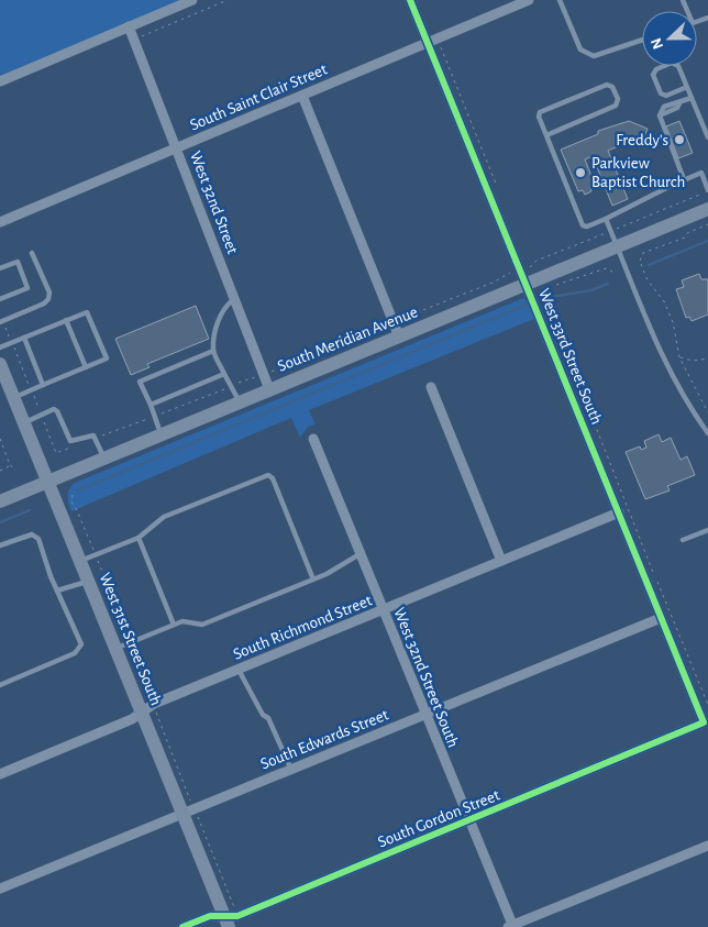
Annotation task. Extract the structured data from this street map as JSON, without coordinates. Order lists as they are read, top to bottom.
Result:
{
  "streets": {
    "main road": ["South Meridian Avenue", "West 31st Street South"],
    "street": [
      "South Saint Clair Street",
      "West 32nd Street",
      "West 33rd Street South",
      "South Richmond Street",
      "West 32nd Street South",
      "South Edwards Street",
      "South Gordon Street"
    ]
  },
  "crossings": [
    ["South Saint Clair Street", "West 32nd Street"],
    ["South Saint Clair Street", "West 33rd Street South"],
    ["West 32nd Street", "South Meridian Avenue"],
    ["South Meridian Avenue", "West 33rd Street South"],
    ["South Meridian Avenue", "West 31st Street South"],
    ["West 33rd Street South", "South Richmond Street"],
    ["West 33rd Street South", "South Edwards Street"],
    ["West 33rd Street South", "South Gordon Street"],
    ["South Richmond Street", "West 31st Street South"],
    ["South Richmond Street", "West 32nd Street South"],
    ["West 31st Street South", "South Edwards Street"],
    ["West 31st Street South", "South Gordon Street"],
    ["West 32nd Street South", "South Edwards Street"],
    ["West 32nd Street South", "South Gordon Street"]
  ],
  "places": ["Freddy's", "Parkview Baptist Church"],
  "north": "left"
}
